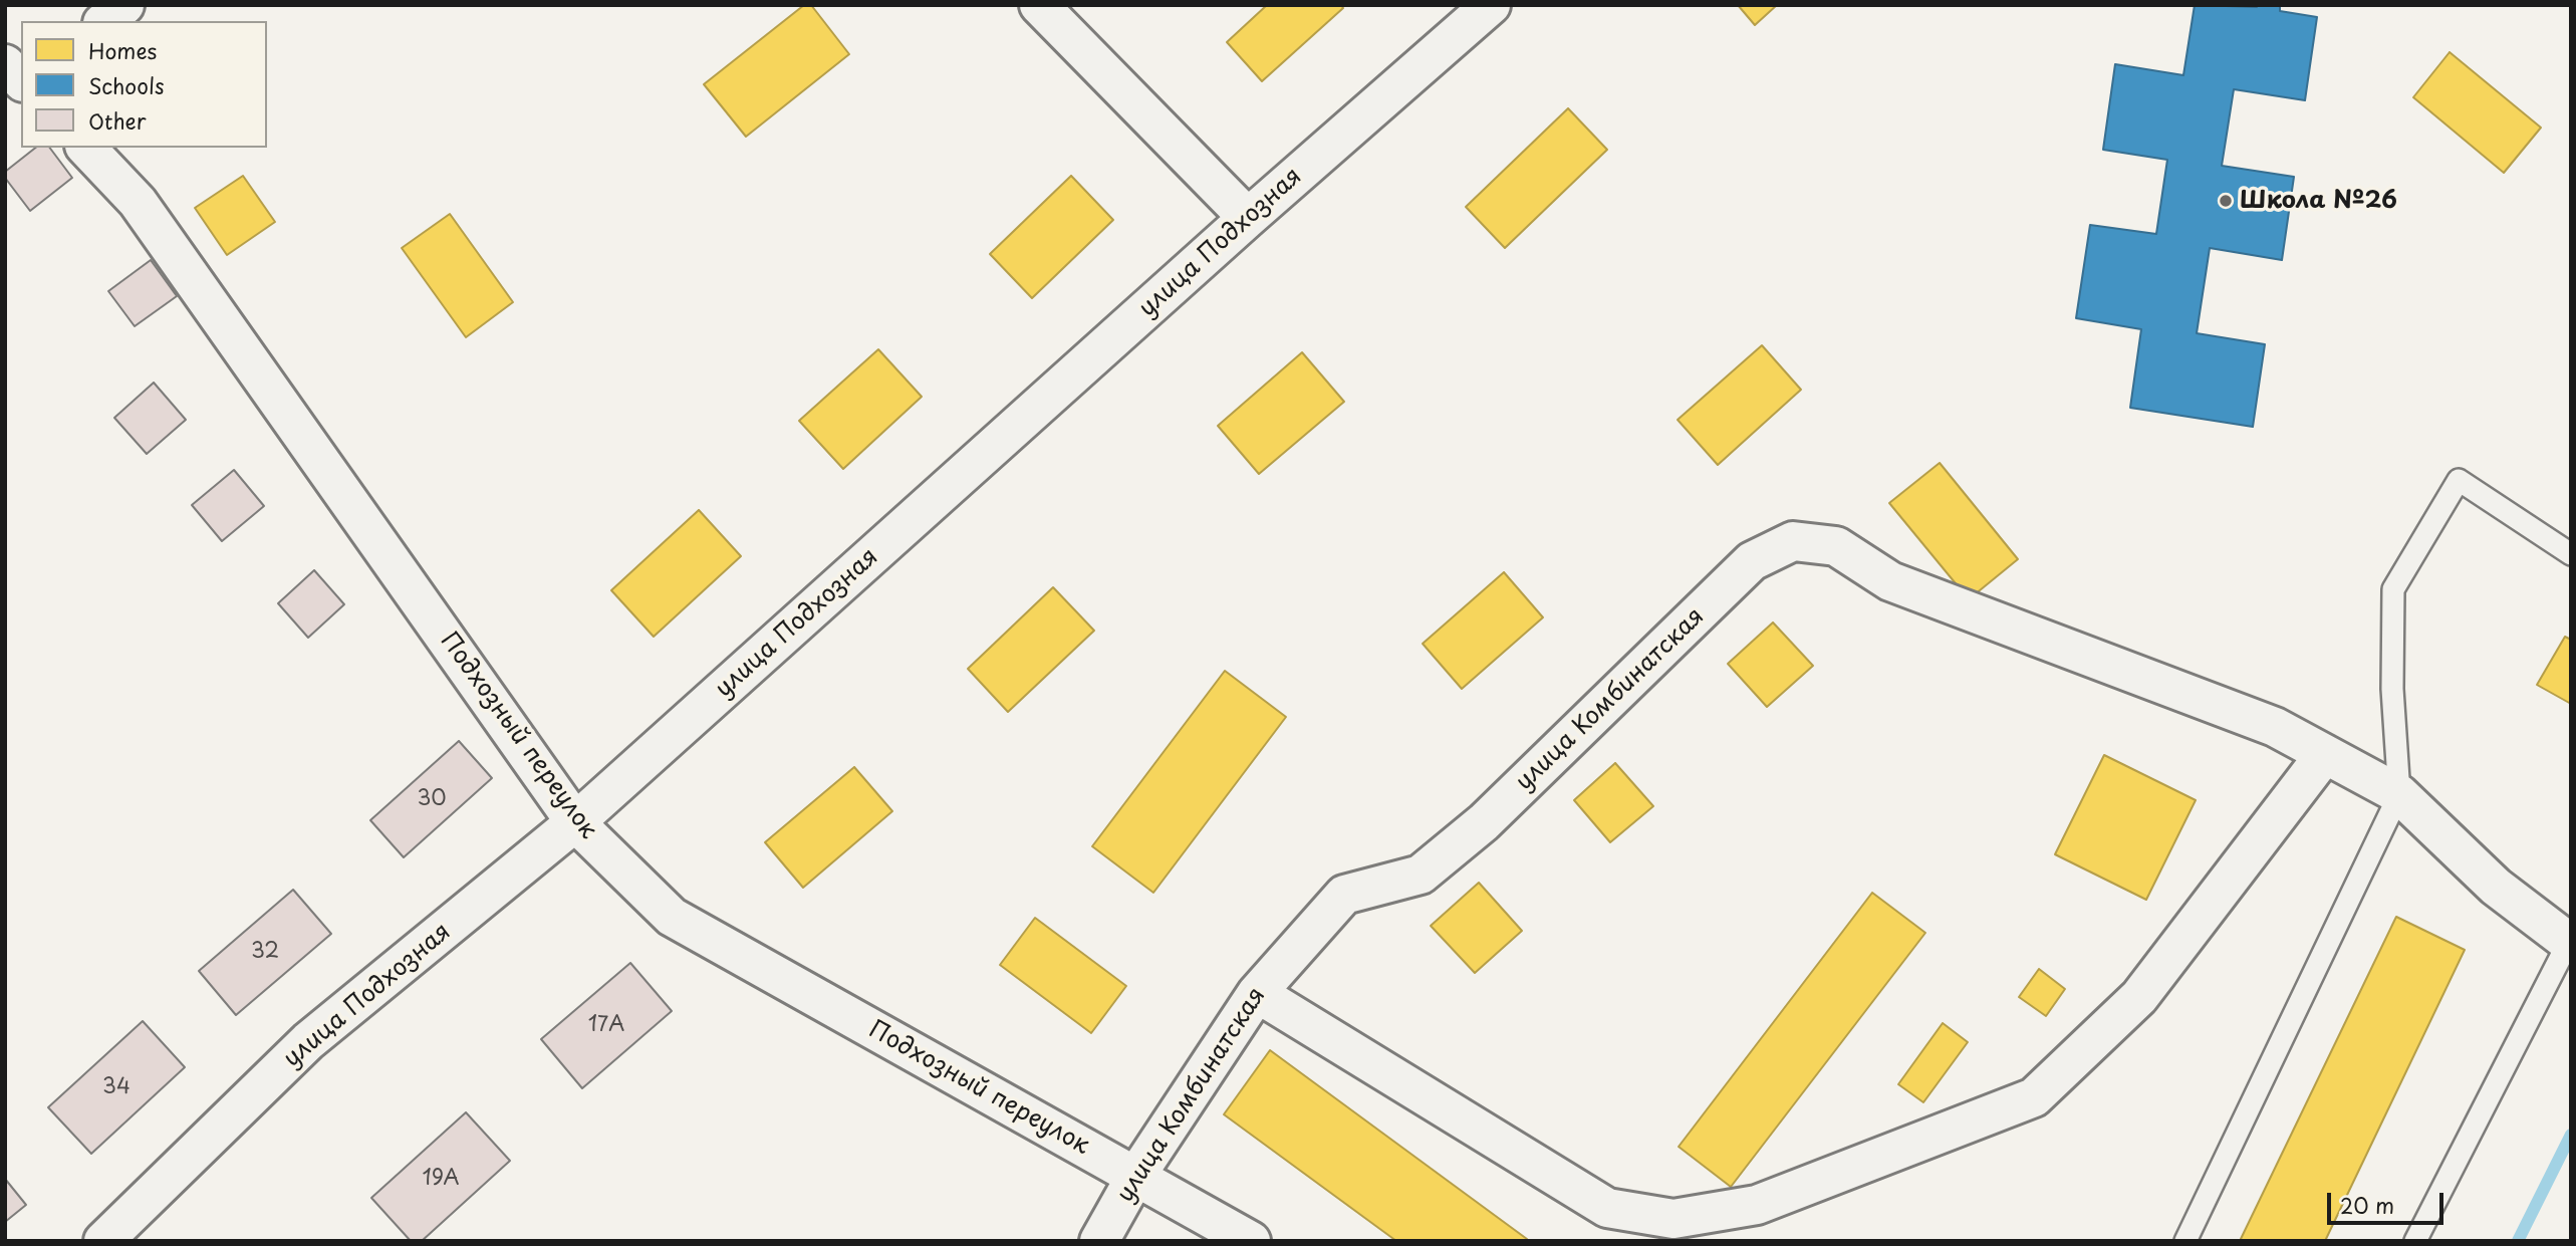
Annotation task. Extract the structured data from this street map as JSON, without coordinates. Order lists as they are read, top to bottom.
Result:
{
  "streets": {
    "street": ["улица Подхозная", "улица Комбинатская", "Подхозный переулок"]
  },
  "crossings": [
    ["улица Подхозная", "Подхозный переулок"],
    ["улица Комбинатская", "Подхозный переулок"]
  ],
  "places": ["Школа №26"],
  "house_numbers": [
    "30",
    "32",
    "17А",
    "34",
    "19А"
  ],
  "legend": ["Homes", "Schools", "Other"],
  "scale_bar": "20 m"
}
